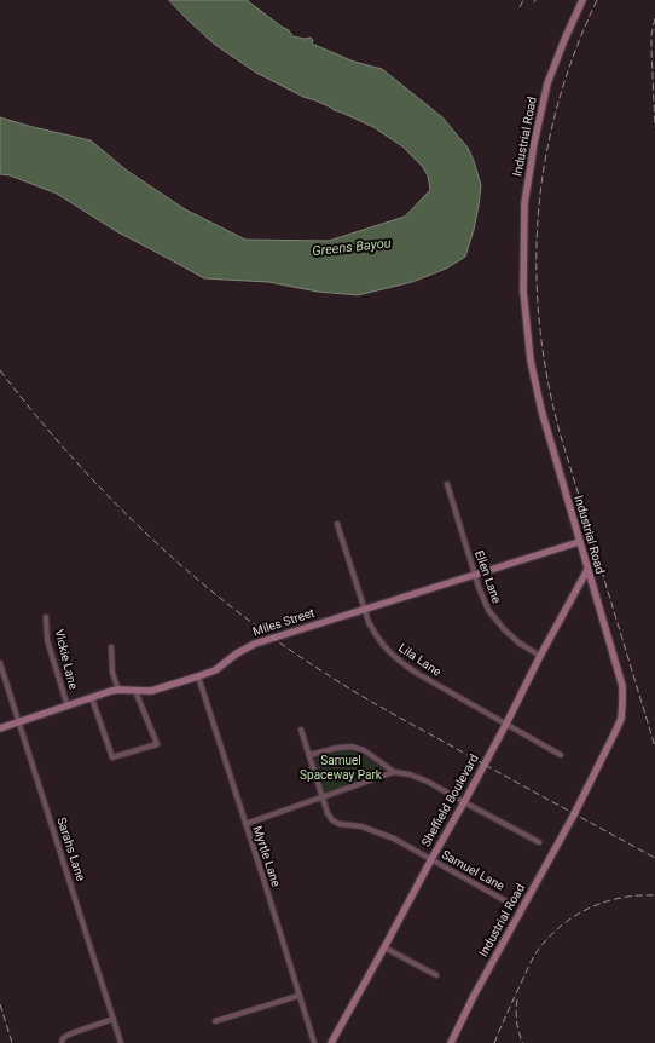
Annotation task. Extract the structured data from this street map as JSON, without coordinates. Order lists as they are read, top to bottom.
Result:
{
  "streets": {
    "street": [
      "Industrial Road",
      "Ellen Lane",
      "Miles Street",
      "Vickie Lane",
      "Lila Lane",
      "Sheffield Boulevard",
      "Sarahs Lane",
      "Myrtle Lane",
      "Samuel Lane"
    ]
  },
  "crossings": [
    ["Industrial Road", "Miles Street"],
    ["Industrial Road", "Sheffield Boulevard"],
    ["Ellen Lane", "Miles Street"],
    ["Ellen Lane", "Sheffield Boulevard"],
    ["Miles Street", "Vickie Lane"],
    ["Miles Street", "Lila Lane"],
    ["Miles Street", "Sarahs Lane"],
    ["Miles Street", "Myrtle Lane"],
    ["Lila Lane", "Sheffield Boulevard"],
    ["Sheffield Boulevard", "Samuel Lane"]
  ],
  "water": ["Greens Bayou"],
  "parks": ["Samuel Spaceway Park"]
}
